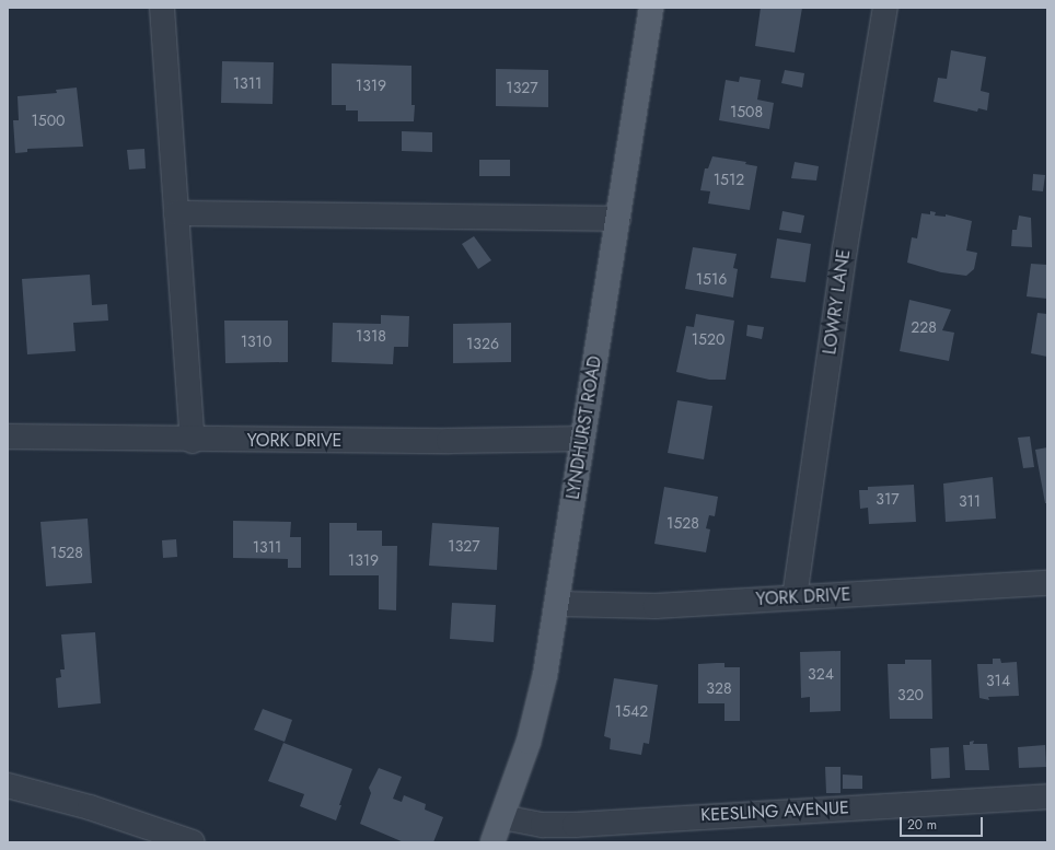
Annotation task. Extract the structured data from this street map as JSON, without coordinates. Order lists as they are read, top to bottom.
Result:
{
  "streets": {
    "main road": ["LYNDHURST ROAD"],
    "street": ["LOWRY LANE", "YORK DRIVE", "KEESLING AVENUE"]
  },
  "crossings": [
    ["LOWRY LANE", "YORK DRIVE"],
    ["LYNDHURST ROAD", "YORK DRIVE"],
    ["LYNDHURST ROAD", "KEESLING AVENUE"]
  ],
  "house_numbers": [
    "1311",
    "1319",
    "1327",
    "1508",
    "1500",
    "1512",
    "1516",
    "228",
    "1318",
    "1520",
    "1310",
    "1326",
    "317",
    "311",
    "1528",
    "1327",
    "1311",
    "1528",
    "1319",
    "324",
    "314",
    "328",
    "320",
    "1542"
  ],
  "scale_bar": "20 m"
}
